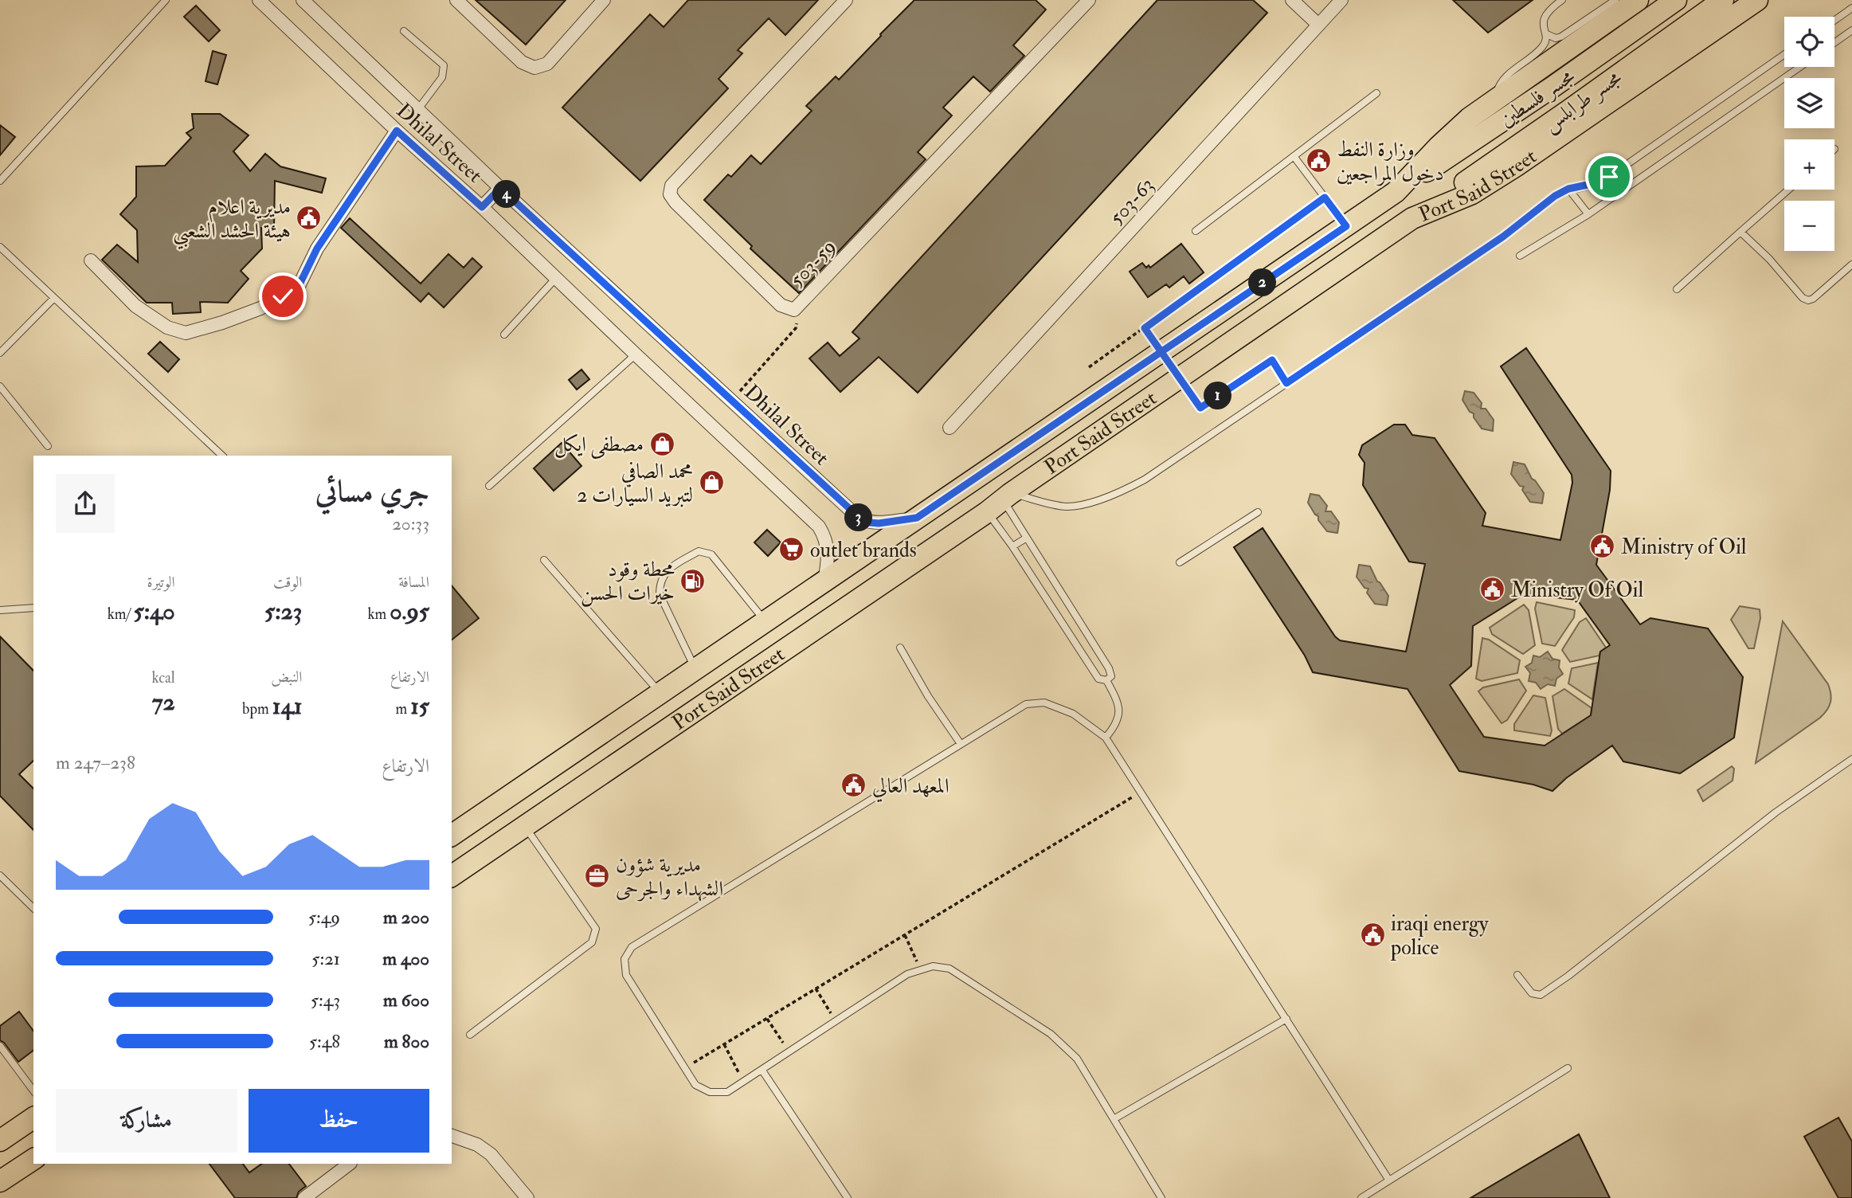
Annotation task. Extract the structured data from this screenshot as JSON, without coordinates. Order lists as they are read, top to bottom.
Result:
{
  "streets": {
    "main road": ["مجسر فلسطين", "مجسر طرابلس", "Port Said Street"],
    "street": ["Dhilal Street", "503-63", "503-59"]
  },
  "crossings": [
    ["مجسر فلسطين", "Port Said Street"],
    ["مجسر طرابلس", "Port Said Street"],
    ["Dhilal Street", "Port Said Street"]
  ],
  "places": {
    "public building": [
      "وزارة النفط دخول المراجعين",
      "مديرية اعلام هيئة الحشد الشعبي",
      "Ministry of Oil",
      "Ministry Of Oil",
      "المعهد العالي",
      "iraqi energy police"
    ],
    "shop": ["مصطفى ايكل", "محمد الصافي لتبريد السيارات 2"],
    "supermarket": ["outlet brands"],
    "fuel station": ["محطة وقود خيرات الحسن"],
    "office": ["مديرية شؤون الشهداء والجرحى"]
  },
  "page": {
    "map_buttons": ["+", "−"],
    "pins": [
      "4",
      "2",
      "1",
      "3"
    ],
    "heading": ["جري مسائي", "20:33"],
    "stats": [
      ["المسافة", "0.95 km"],
      ["الوقت", "5:23"],
      ["الوتيرة", "5:40 /km"],
      ["الارتفاع", "15 m"],
      ["النبض", "141 bpm"],
      ["kcal", "72"]
    ],
    "chart": ["الارتفاع", "238–247 m"],
    "list": [
      {
        "name": "200 m",
        "note": "5:49"
      },
      {
        "name": "400 m",
        "note": "5:21"
      },
      {
        "name": "600 m",
        "note": "5:43"
      },
      {
        "name": "800 m",
        "note": "5:48"
      }
    ],
    "buttons": ["حفظ", "مشاركة"]
  }
}
